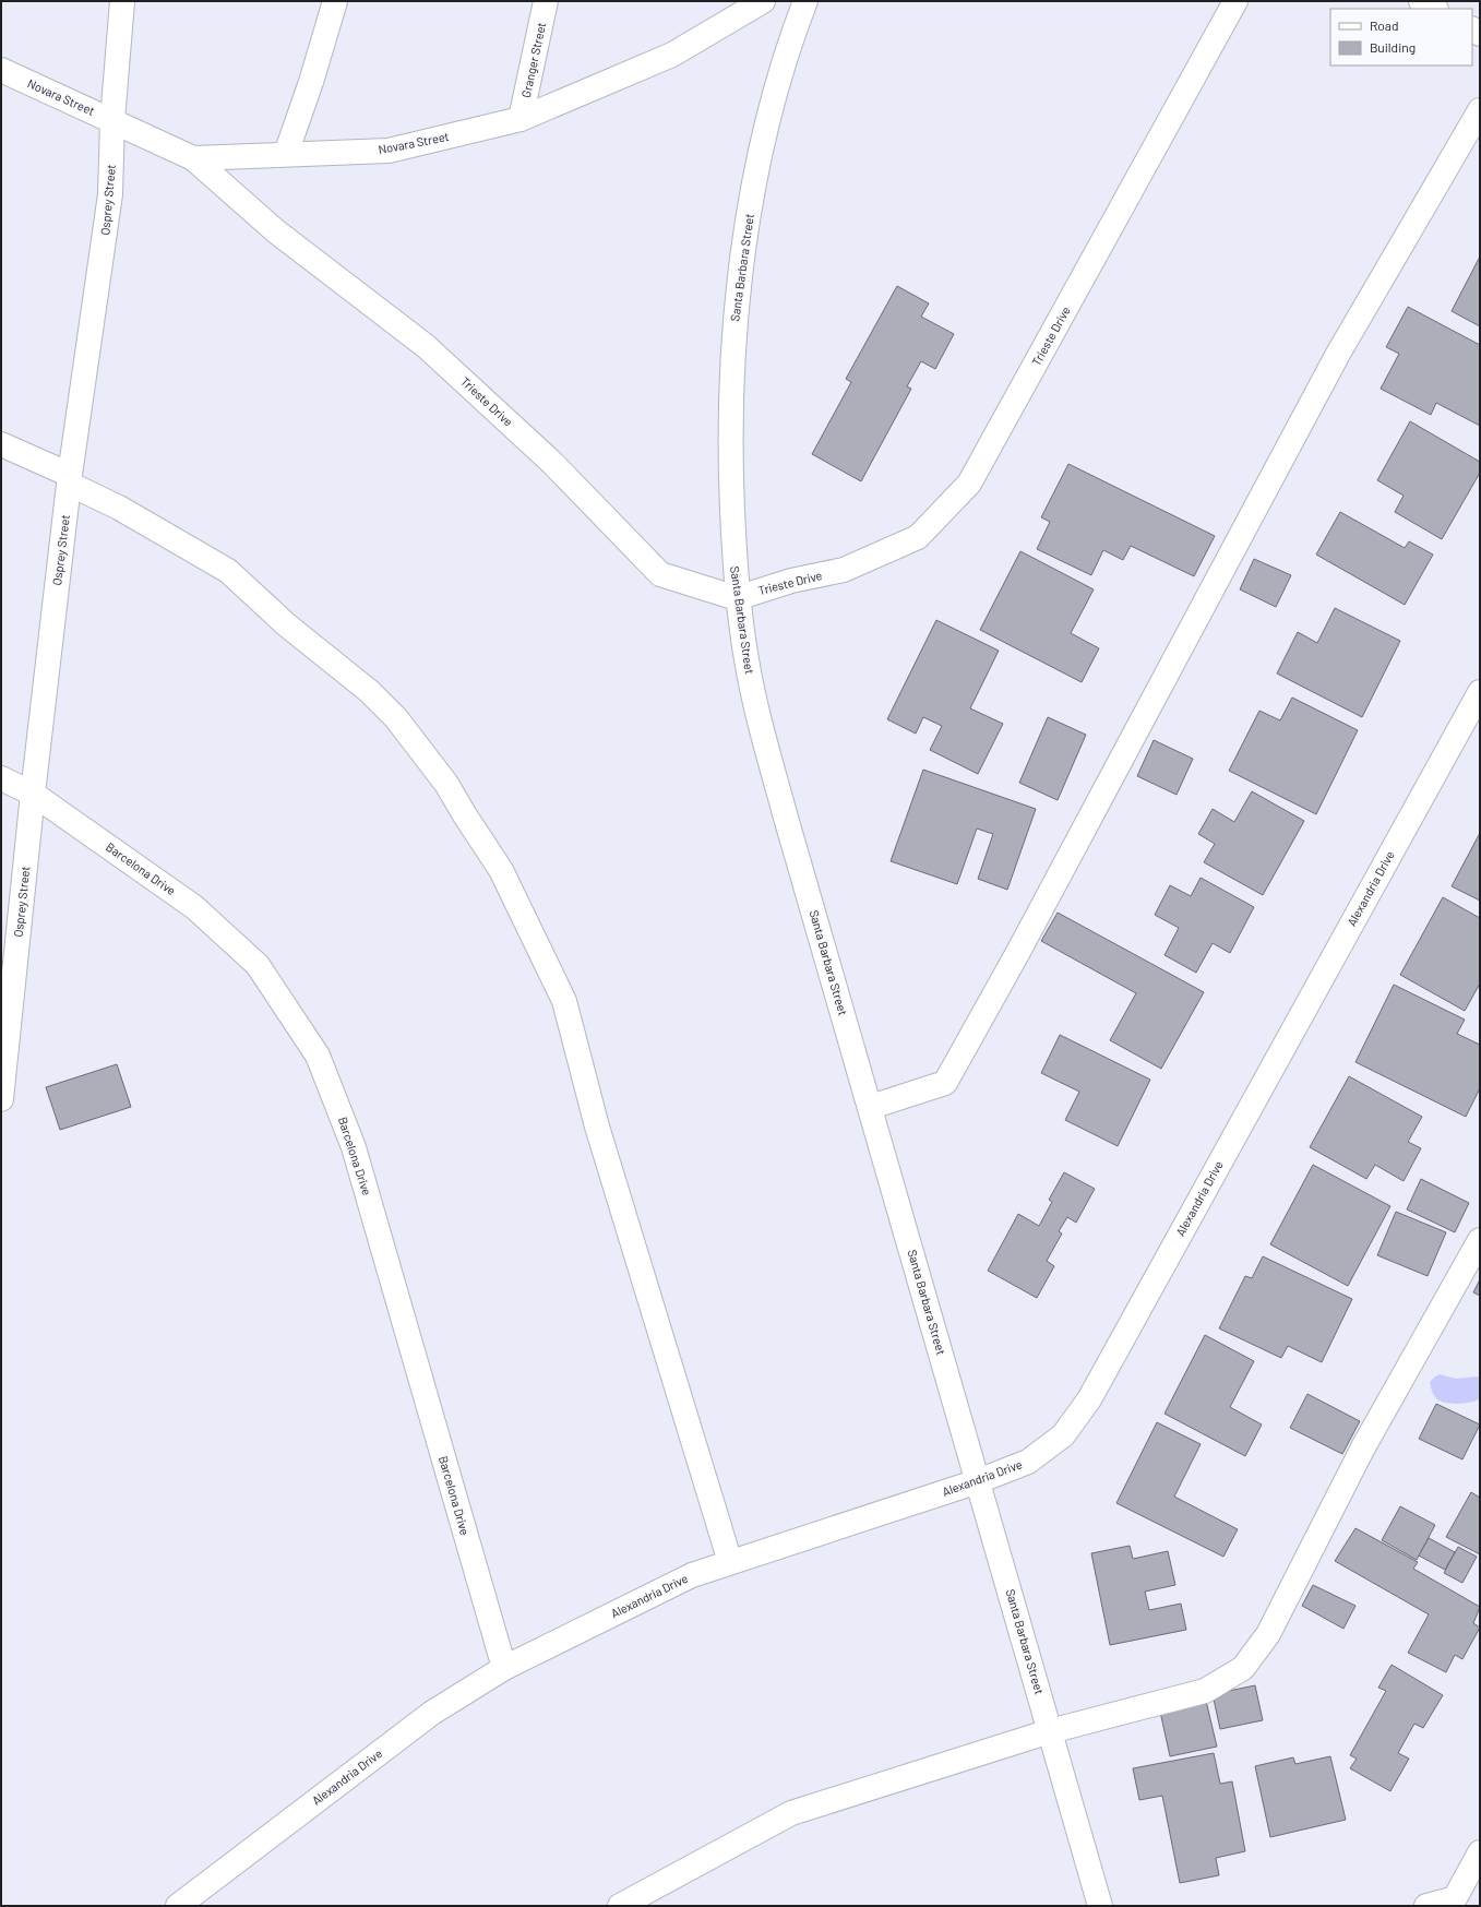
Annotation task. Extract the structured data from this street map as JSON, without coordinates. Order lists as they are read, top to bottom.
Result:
{
  "streets": {
    "street": [
      "Granger Street",
      "Novara Street",
      "Osprey Street",
      "Santa Barbara Street",
      "Trieste Drive",
      "Barcelona Drive",
      "Alexandria Drive"
    ]
  },
  "crossings": [
    ["Granger Street", "Novara Street"],
    ["Novara Street", "Osprey Street"],
    ["Novara Street", "Trieste Drive"],
    ["Osprey Street", "Barcelona Drive"],
    ["Santa Barbara Street", "Trieste Drive"],
    ["Santa Barbara Street", "Alexandria Drive"],
    ["Barcelona Drive", "Alexandria Drive"]
  ],
  "legend": ["Road", "Building"]
}
